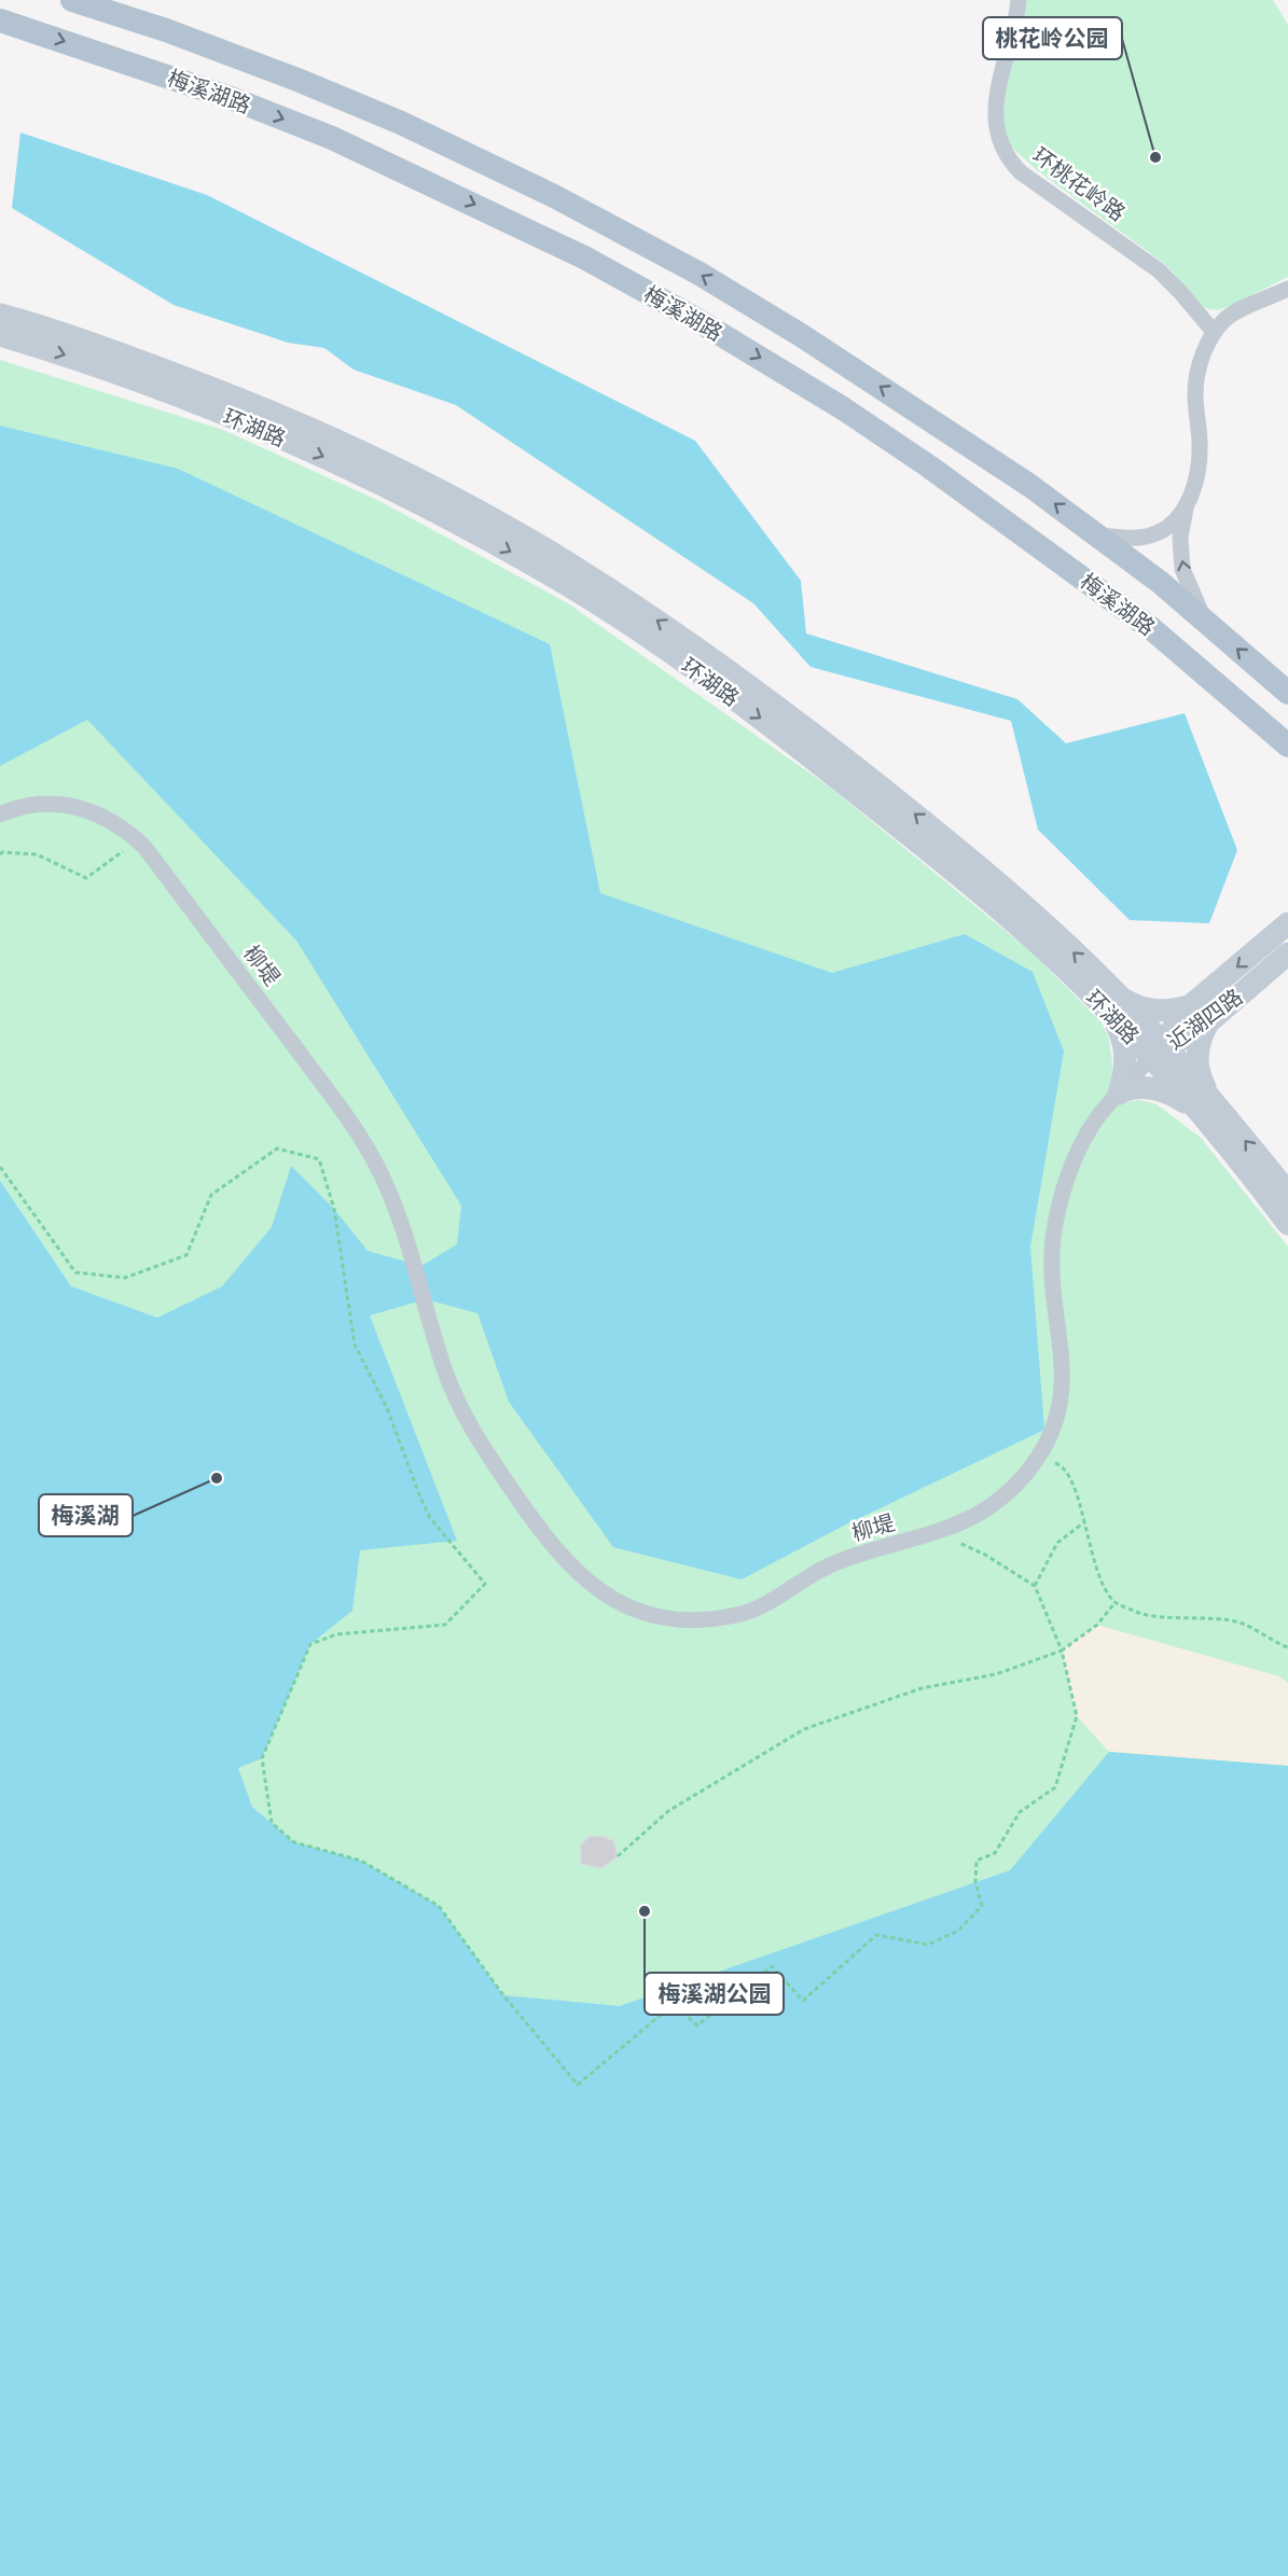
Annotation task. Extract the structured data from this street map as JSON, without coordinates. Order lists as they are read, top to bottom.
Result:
{
  "streets": {
    "main road": ["梅溪湖路", "环湖路", "近湖四路"],
    "street": ["环桃花岭路", "柳堤"]
  },
  "crossings": [
    ["环湖路", "柳堤"],
    ["环湖路", "近湖四路"],
    ["柳堤", "近湖四路"]
  ],
  "places": ["桃花岭公园", "梅溪湖", "梅溪湖公园"]
}
